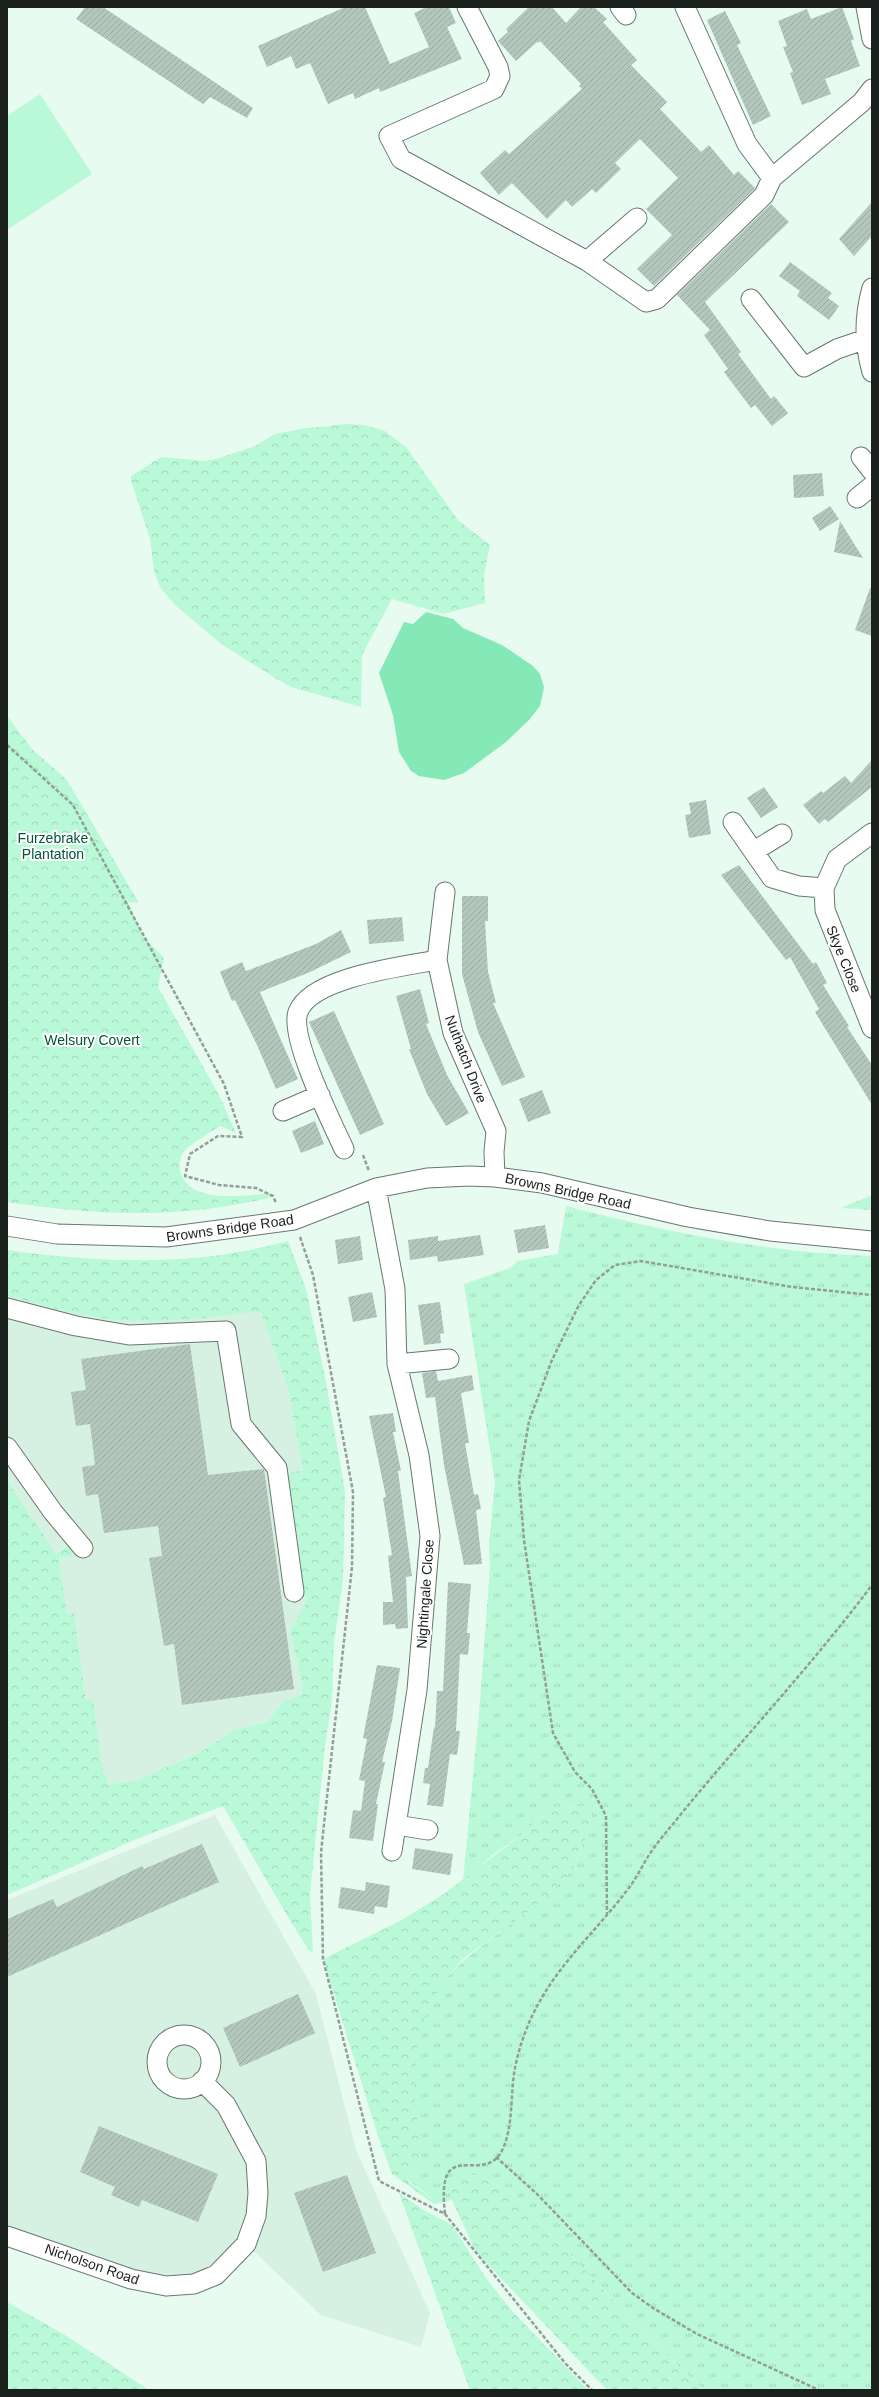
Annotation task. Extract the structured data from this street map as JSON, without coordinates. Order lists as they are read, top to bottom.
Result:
{
  "streets": {
    "street": [
      "Skye Close",
      "Nuthatch Drive",
      "Browns Bridge Road",
      "Nightingale Close",
      "Nicholson Road"
    ]
  },
  "crossings": [
    ["Nuthatch Drive", "Browns Bridge Road"],
    ["Browns Bridge Road", "Nightingale Close"]
  ],
  "parks": ["Furzebrake Plantation", "Welsury Covert"]
}
